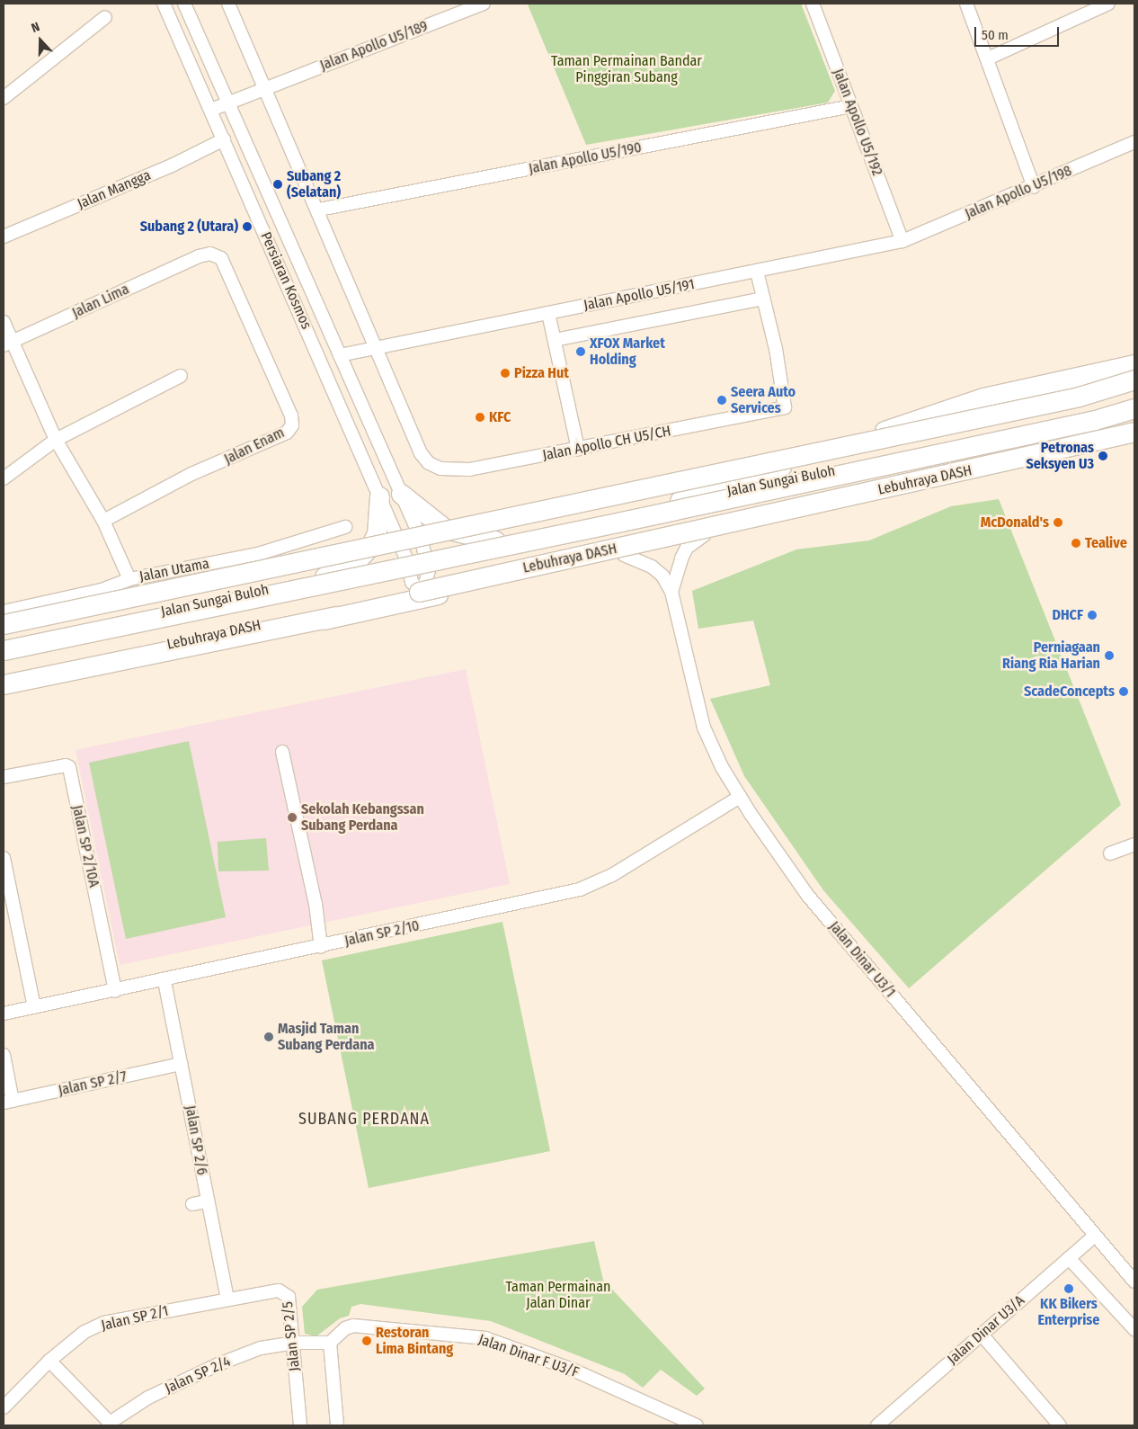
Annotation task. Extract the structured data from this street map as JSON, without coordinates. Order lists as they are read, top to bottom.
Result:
{
  "streets": {
    "highway": ["Lebuhraya DASH", "Jalan Sungai Buloh"],
    "street": [
      "Jalan Apollo U5/189",
      "Jalan Apollo U5/192",
      "Jalan Apollo U5/190",
      "Jalan Mangga",
      "Jalan Apollo U5/198",
      "Persiaran Kosmos",
      "Jalan Apollo U5/191",
      "Jalan Lima",
      "Jalan Apollo CH U5/CH",
      "Jalan Enam",
      "Jalan Utama",
      "Jalan SP 2/10A",
      "Jalan SP 2/10",
      "Jalan Dinar U3/1",
      "Jalan SP 2/7",
      "Jalan SP 2/6",
      "Jalan SP 2/1",
      "Jalan Dinar U3/A",
      "Jalan SP 2/5",
      "Jalan Dinar F U3/F",
      "Jalan SP 2/4"
    ]
  },
  "crossings": [
    ["Jalan Apollo U5/189", "Persiaran Kosmos"],
    ["Jalan Apollo U5/192", "Jalan Apollo U5/190"],
    ["Jalan Apollo U5/192", "Jalan Apollo U5/198"],
    ["Jalan Apollo U5/192", "Jalan Apollo U5/191"],
    ["Jalan Mangga", "Persiaran Kosmos"],
    ["Jalan Apollo U5/198", "Jalan Apollo U5/191"],
    ["Persiaran Kosmos", "Jalan Apollo U5/191"],
    ["Persiaran Kosmos", "Jalan Sungai Buloh"],
    ["Jalan Apollo U5/191", "Jalan Apollo CH U5/CH"],
    ["Jalan Lima", "Jalan Enam"],
    ["Jalan SP 2/10A", "Jalan SP 2/10"],
    ["Jalan SP 2/10", "Jalan Dinar U3/1"],
    ["Jalan SP 2/10", "Jalan SP 2/6"],
    ["Jalan Dinar U3/1", "Jalan Dinar U3/A"],
    ["Jalan SP 2/7", "Jalan SP 2/6"],
    ["Jalan SP 2/6", "Jalan SP 2/1"],
    ["Jalan SP 2/1", "Jalan SP 2/5"],
    ["Jalan SP 2/5", "Jalan SP 2/4"],
    ["Jalan Dinar F U3/F", "Jalan SP 2/4"]
  ],
  "districts": ["SUBANG PERDANA"],
  "parks": ["Taman Permainan Bandar Pinggiran Subang", "Taman Permainan Jalan Dinar"],
  "places": [
    "Subang 2 (Selatan)",
    "Subang 2 (Utara)",
    "XFOX Market Holding",
    "Pizza Hut",
    "Seera Auto Services",
    "KFC",
    "Petronas Seksyen U3",
    "McDonald's",
    "Tealive",
    "DHCF",
    "Perniagaan Riang Ria Harian",
    "ScadeConcepts",
    "Sekolah Kebangssan Subang Perdana",
    "Masjid Taman Subang Perdana",
    "KK Bikers Enterprise",
    "Restoran Lima Bintang"
  ],
  "scale_bar": "50 m",
  "north": "top"
}
